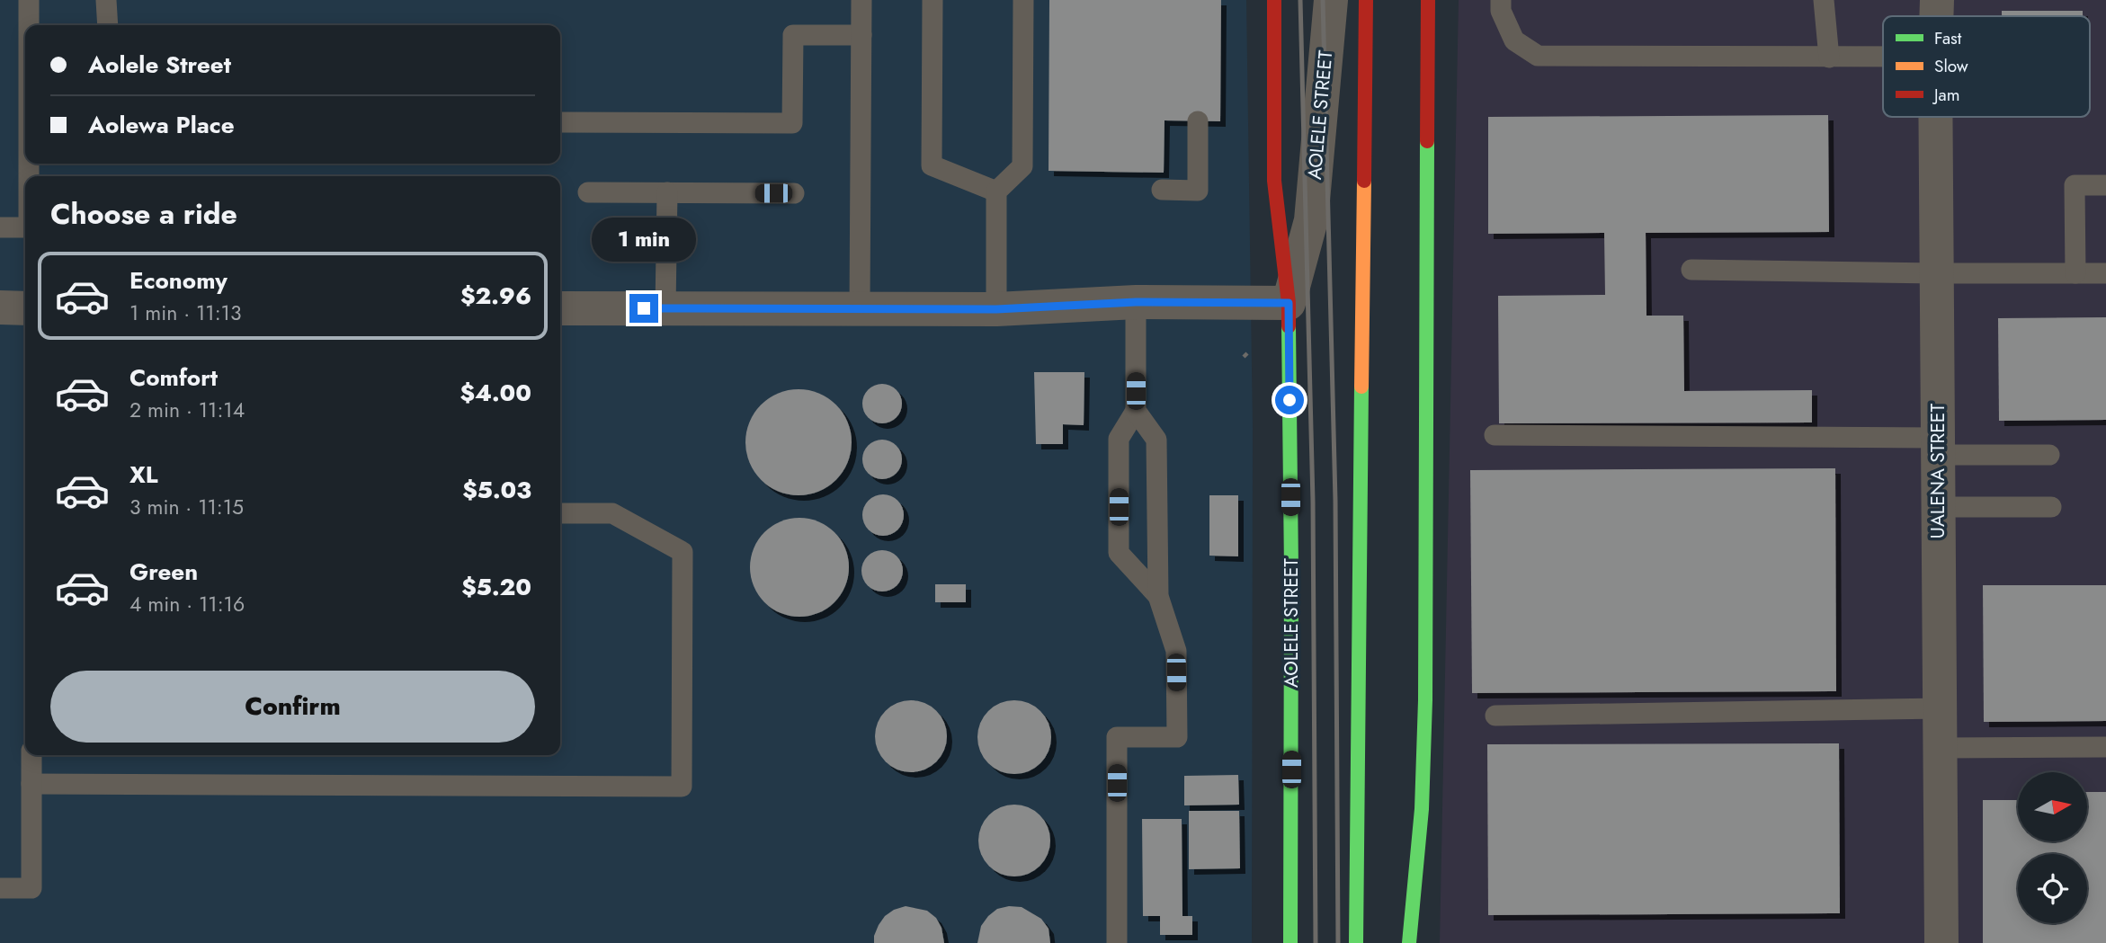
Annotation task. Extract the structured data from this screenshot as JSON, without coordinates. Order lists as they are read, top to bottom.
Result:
{
  "streets": {
    "main road": ["AOLELE STREET"],
    "street": ["UALENA STREET"]
  },
  "legend": ["Fast", "Slow", "Jam"],
  "north": "right",
  "page": {
    "banner": ["Aolele Street", "Aolewa Place"],
    "heading": "Choose a ride",
    "bubble": "1 min",
    "list": [
      {
        "name": "Economy",
        "note": "1 min · 11:13",
        "value": "$2.96"
      },
      {
        "name": "Comfort",
        "note": "2 min · 11:14",
        "value": "$4.00"
      },
      {
        "name": "XL",
        "note": "3 min · 11:15",
        "value": "$5.03"
      },
      {
        "name": "Green",
        "note": "4 min · 11:16",
        "value": "$5.20"
      }
    ],
    "buttons": "Confirm"
  }
}
